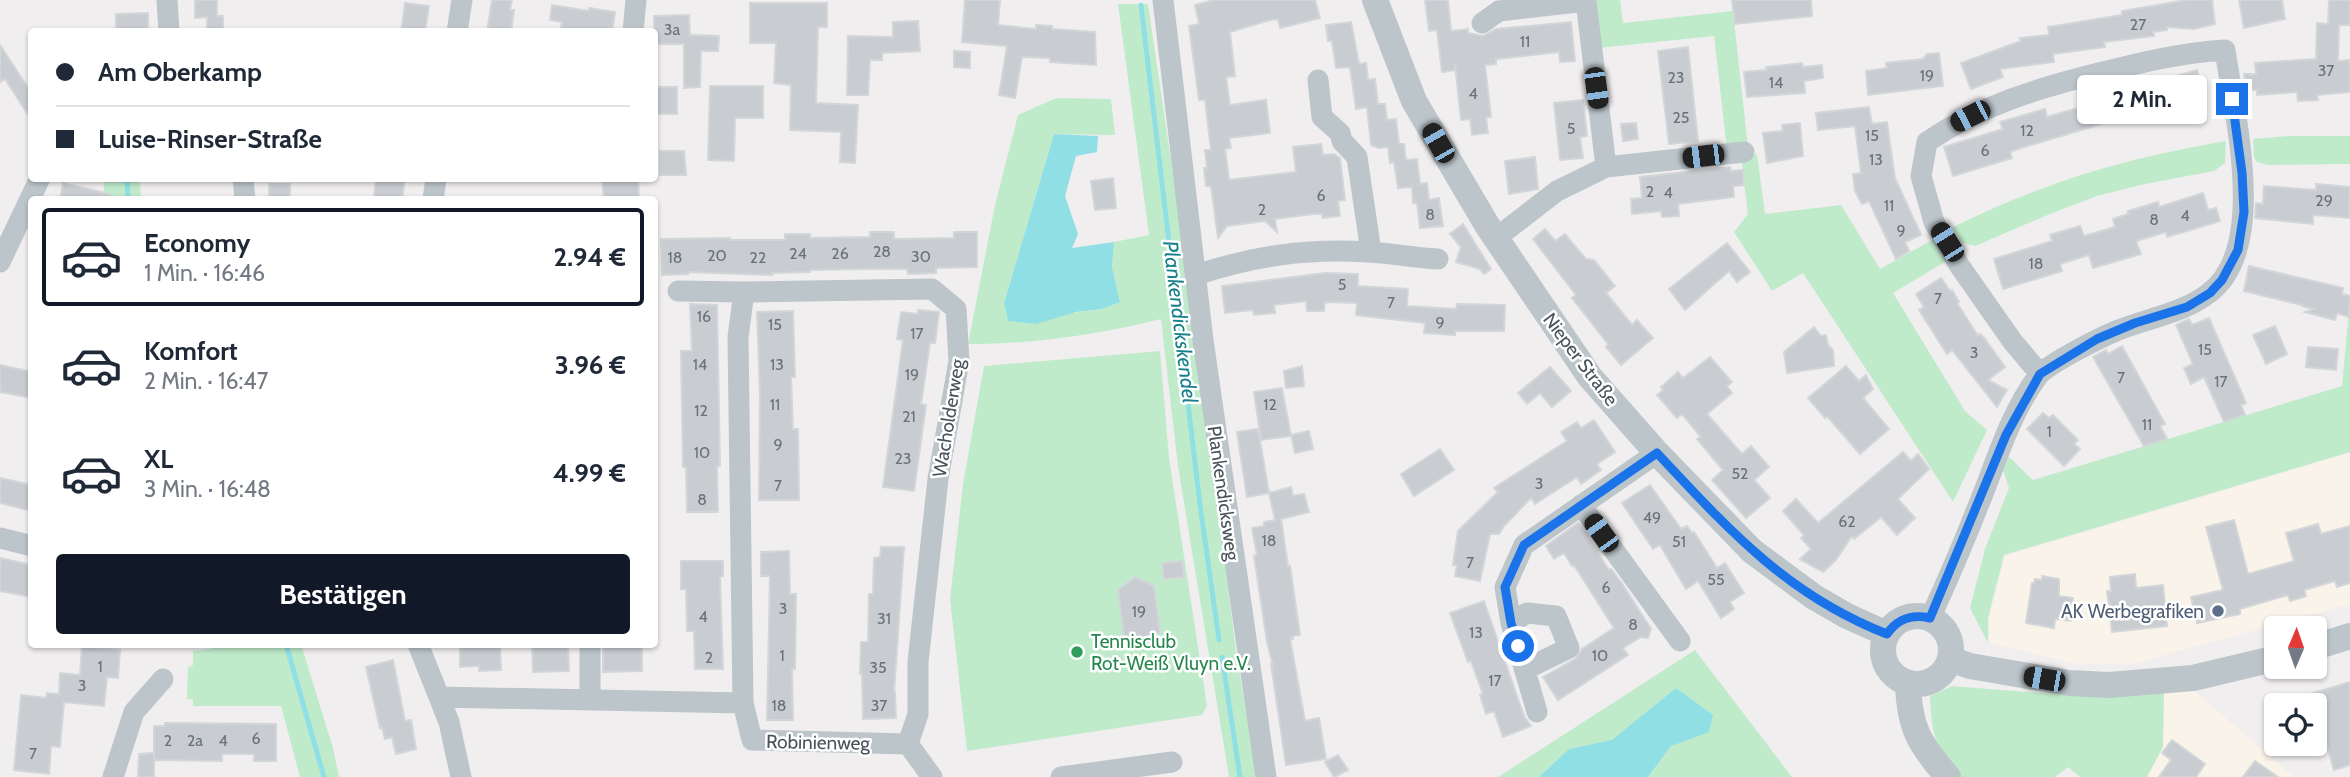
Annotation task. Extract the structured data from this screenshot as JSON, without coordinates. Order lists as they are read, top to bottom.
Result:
{
  "streets": {
    "street": [
      "Nieper Straße",
      "Wacholderweg",
      "Plankendicksweg",
      "Robinienweg"
    ]
  },
  "crossings": [
    ["Wacholderweg", "Robinienweg"]
  ],
  "water": ["Plankendickskendel"],
  "places": ["AK Werbegrafiken", "Tennisclub Rot-Weiß Vluyn e.V."],
  "house_numbers": [
    "27",
    "3a",
    "11",
    "37",
    "19",
    "23",
    "14",
    "4",
    "25",
    "5",
    "12",
    "15",
    "6",
    "13",
    "2",
    "4",
    "6",
    "29",
    "11",
    "2",
    "8",
    "4",
    "8",
    "9",
    "28",
    "24",
    "26",
    "20",
    "30",
    "18",
    "22",
    "18",
    "5",
    "7",
    "7",
    "16",
    "9",
    "15",
    "17",
    "15",
    "3",
    "14",
    "13",
    "19",
    "7",
    "17",
    "11",
    "12",
    "12",
    "21",
    "11",
    "1",
    "9",
    "10",
    "23",
    "52",
    "3",
    "7",
    "8",
    "49",
    "62",
    "18",
    "51",
    "7",
    "55",
    "6",
    "3",
    "19",
    "4",
    "31",
    "8",
    "13",
    "1",
    "10",
    "2",
    "1",
    "35",
    "17",
    "3",
    "18",
    "37",
    "6",
    "2",
    "2a",
    "4",
    "7"
  ],
  "north": "top",
  "page": {
    "banner": ["Am Oberkamp", "Luise-Rinser-Straße"],
    "bubble": "2 Min.",
    "list": [
      {
        "name": "Economy",
        "note": "1 Min. · 16:46",
        "value": "2.94 €"
      },
      {
        "name": "Komfort",
        "note": "2 Min. · 16:47",
        "value": "3.96 €"
      },
      {
        "name": "XL",
        "note": "3 Min. · 16:48",
        "value": "4.99 €"
      }
    ],
    "buttons": "Bestätigen"
  }
}
